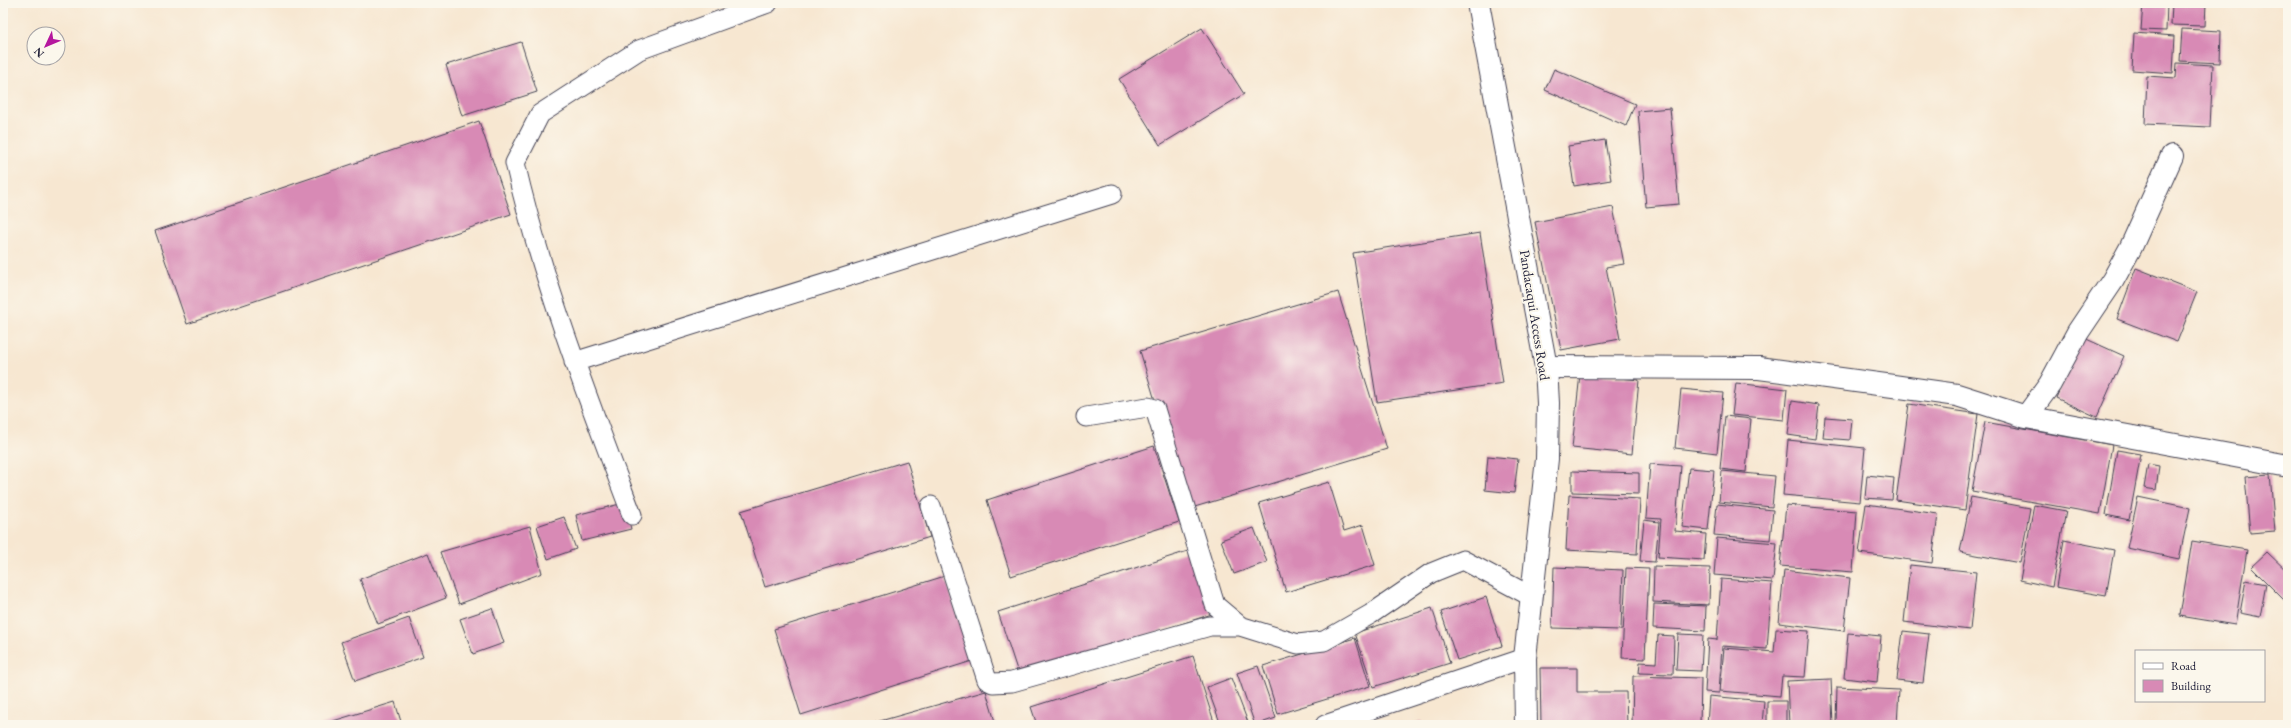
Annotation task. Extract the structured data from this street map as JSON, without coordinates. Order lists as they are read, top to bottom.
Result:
{
  "streets": {
    "street": ["Pandacaqui Access Road"]
  },
  "legend": ["Road", "Building"],
  "north": "bottom left"
}
